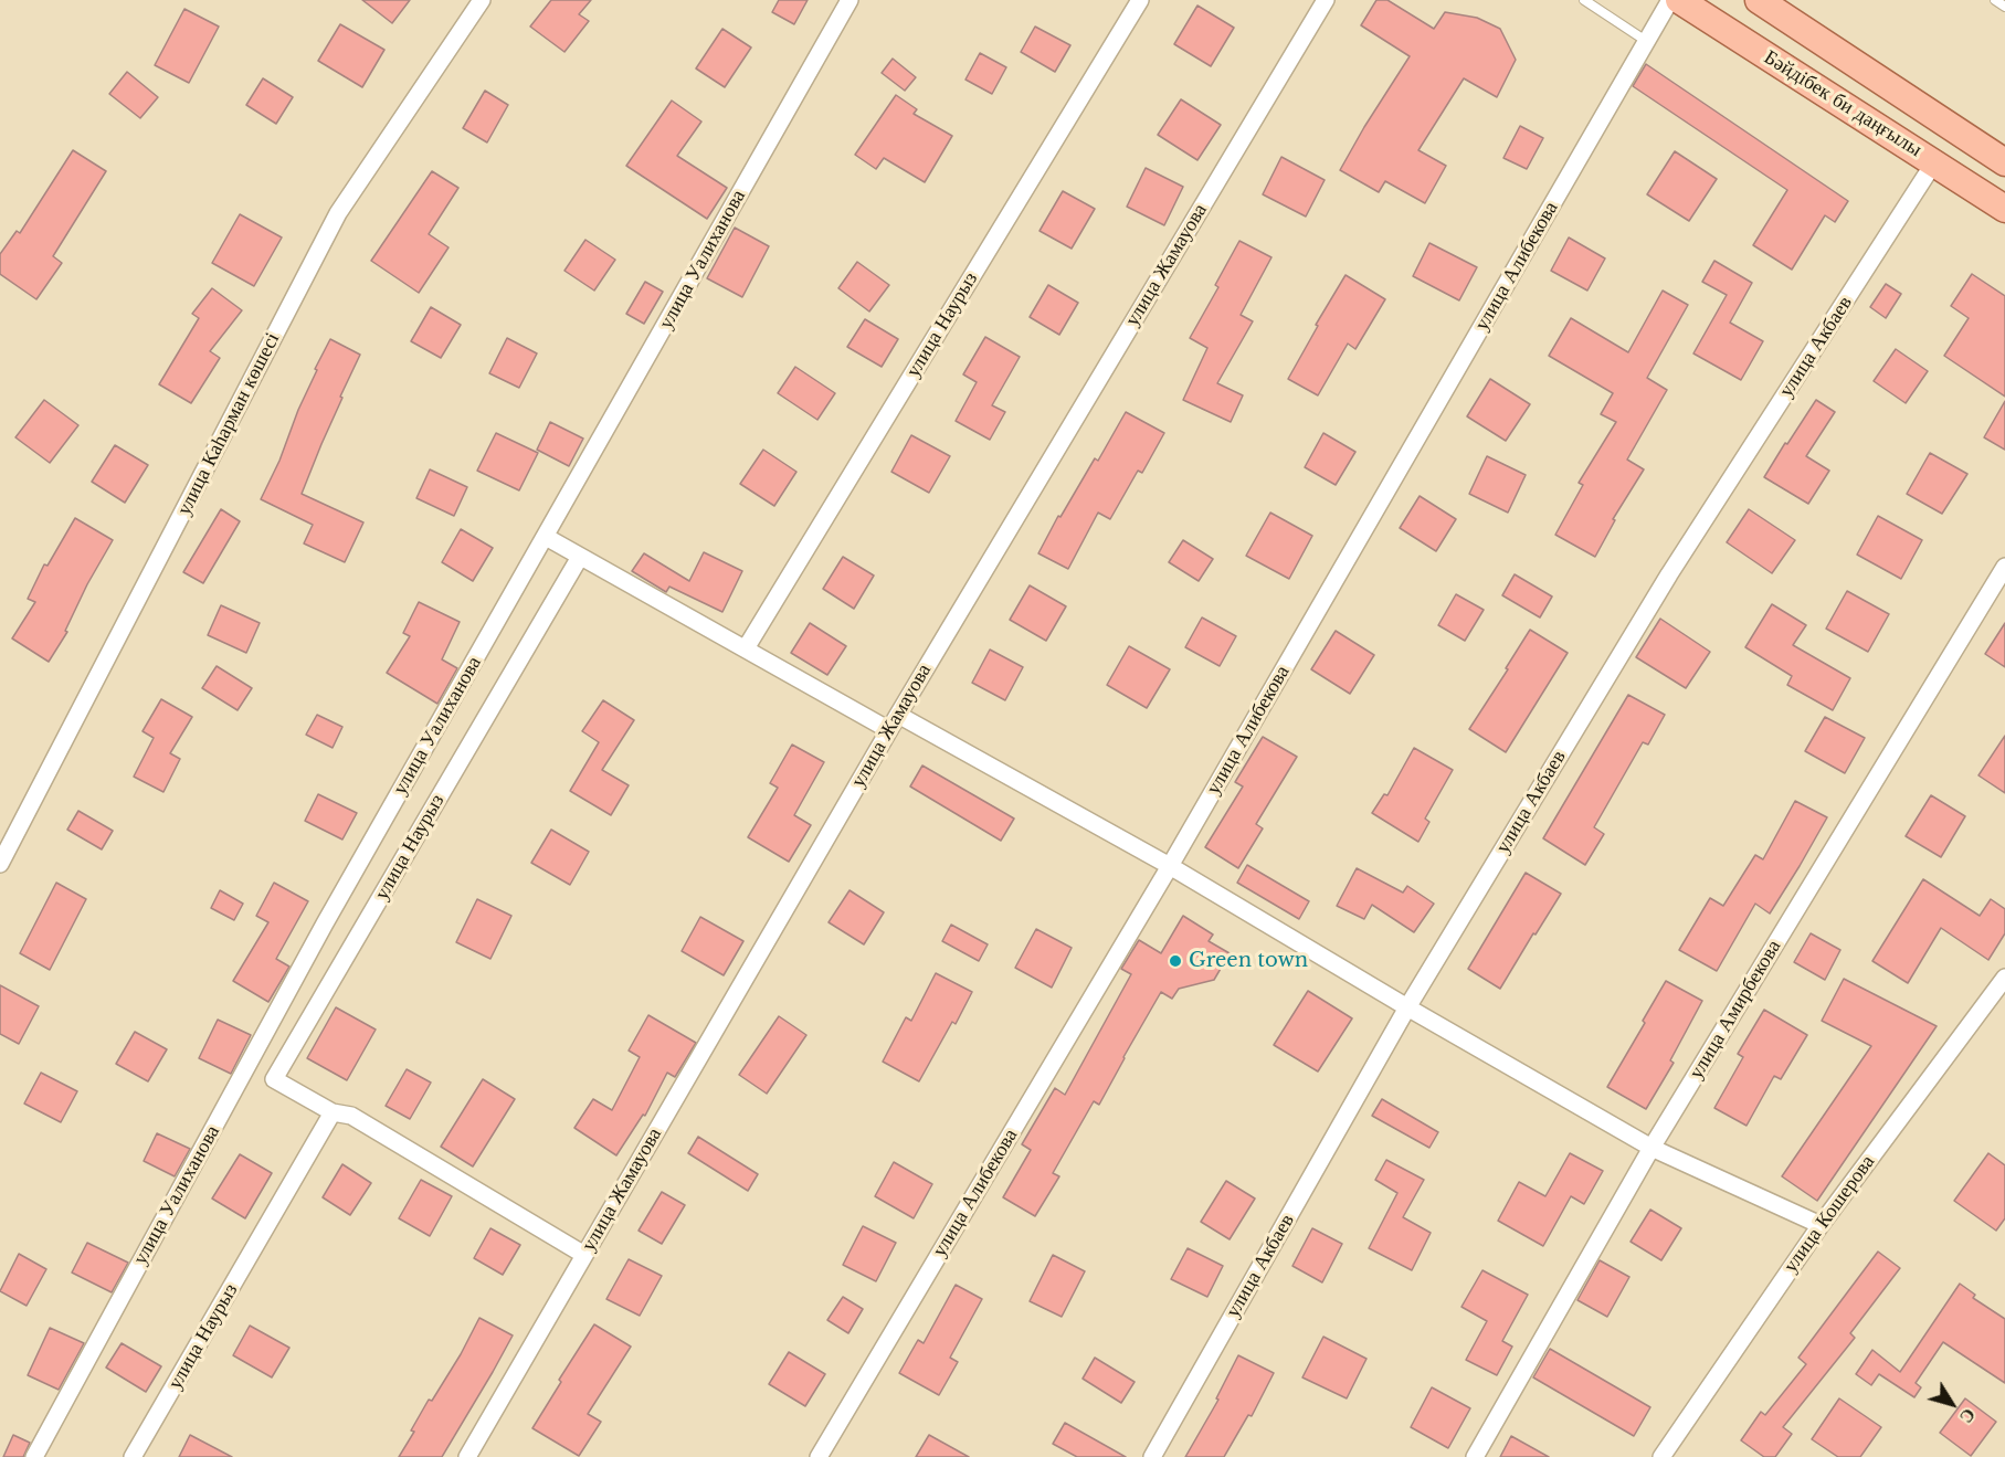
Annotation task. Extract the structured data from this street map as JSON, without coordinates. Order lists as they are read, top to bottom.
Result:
{
  "streets": {
    "main road": ["Бәйдібек би даңғылы"],
    "street": [
      "улица Уалиханова",
      "улица Жамауова",
      "улица Алибекова",
      "улица Наурыз",
      "улица Акбаев",
      "улица Каһарман көшесі",
      "улица Амирбекова",
      "улица Кошерова"
    ]
  },
  "crossings": [
    ["Бәйдібек би даңғылы", "улица Акбаев"],
    ["улица Жамауова", "улица Наурыз"]
  ],
  "places": ["Green town"],
  "north": "bottom right"
}
